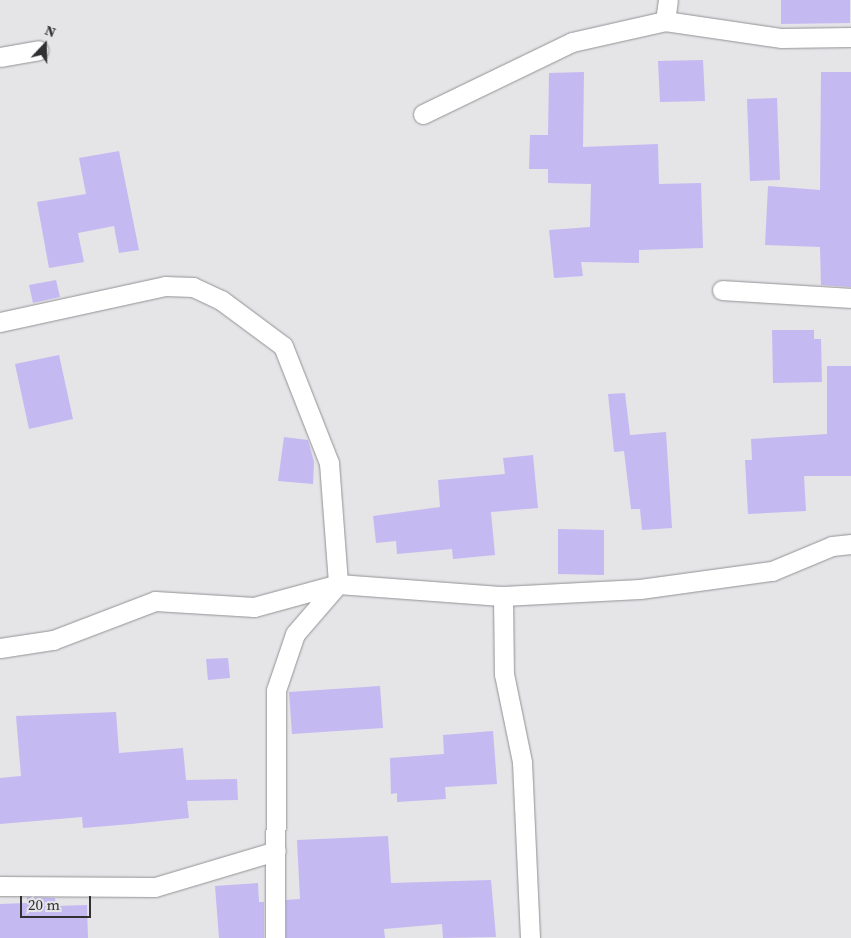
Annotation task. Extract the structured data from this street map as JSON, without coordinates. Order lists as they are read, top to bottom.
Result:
{
  "scale_bar": "20 m",
  "north": "top"
}
